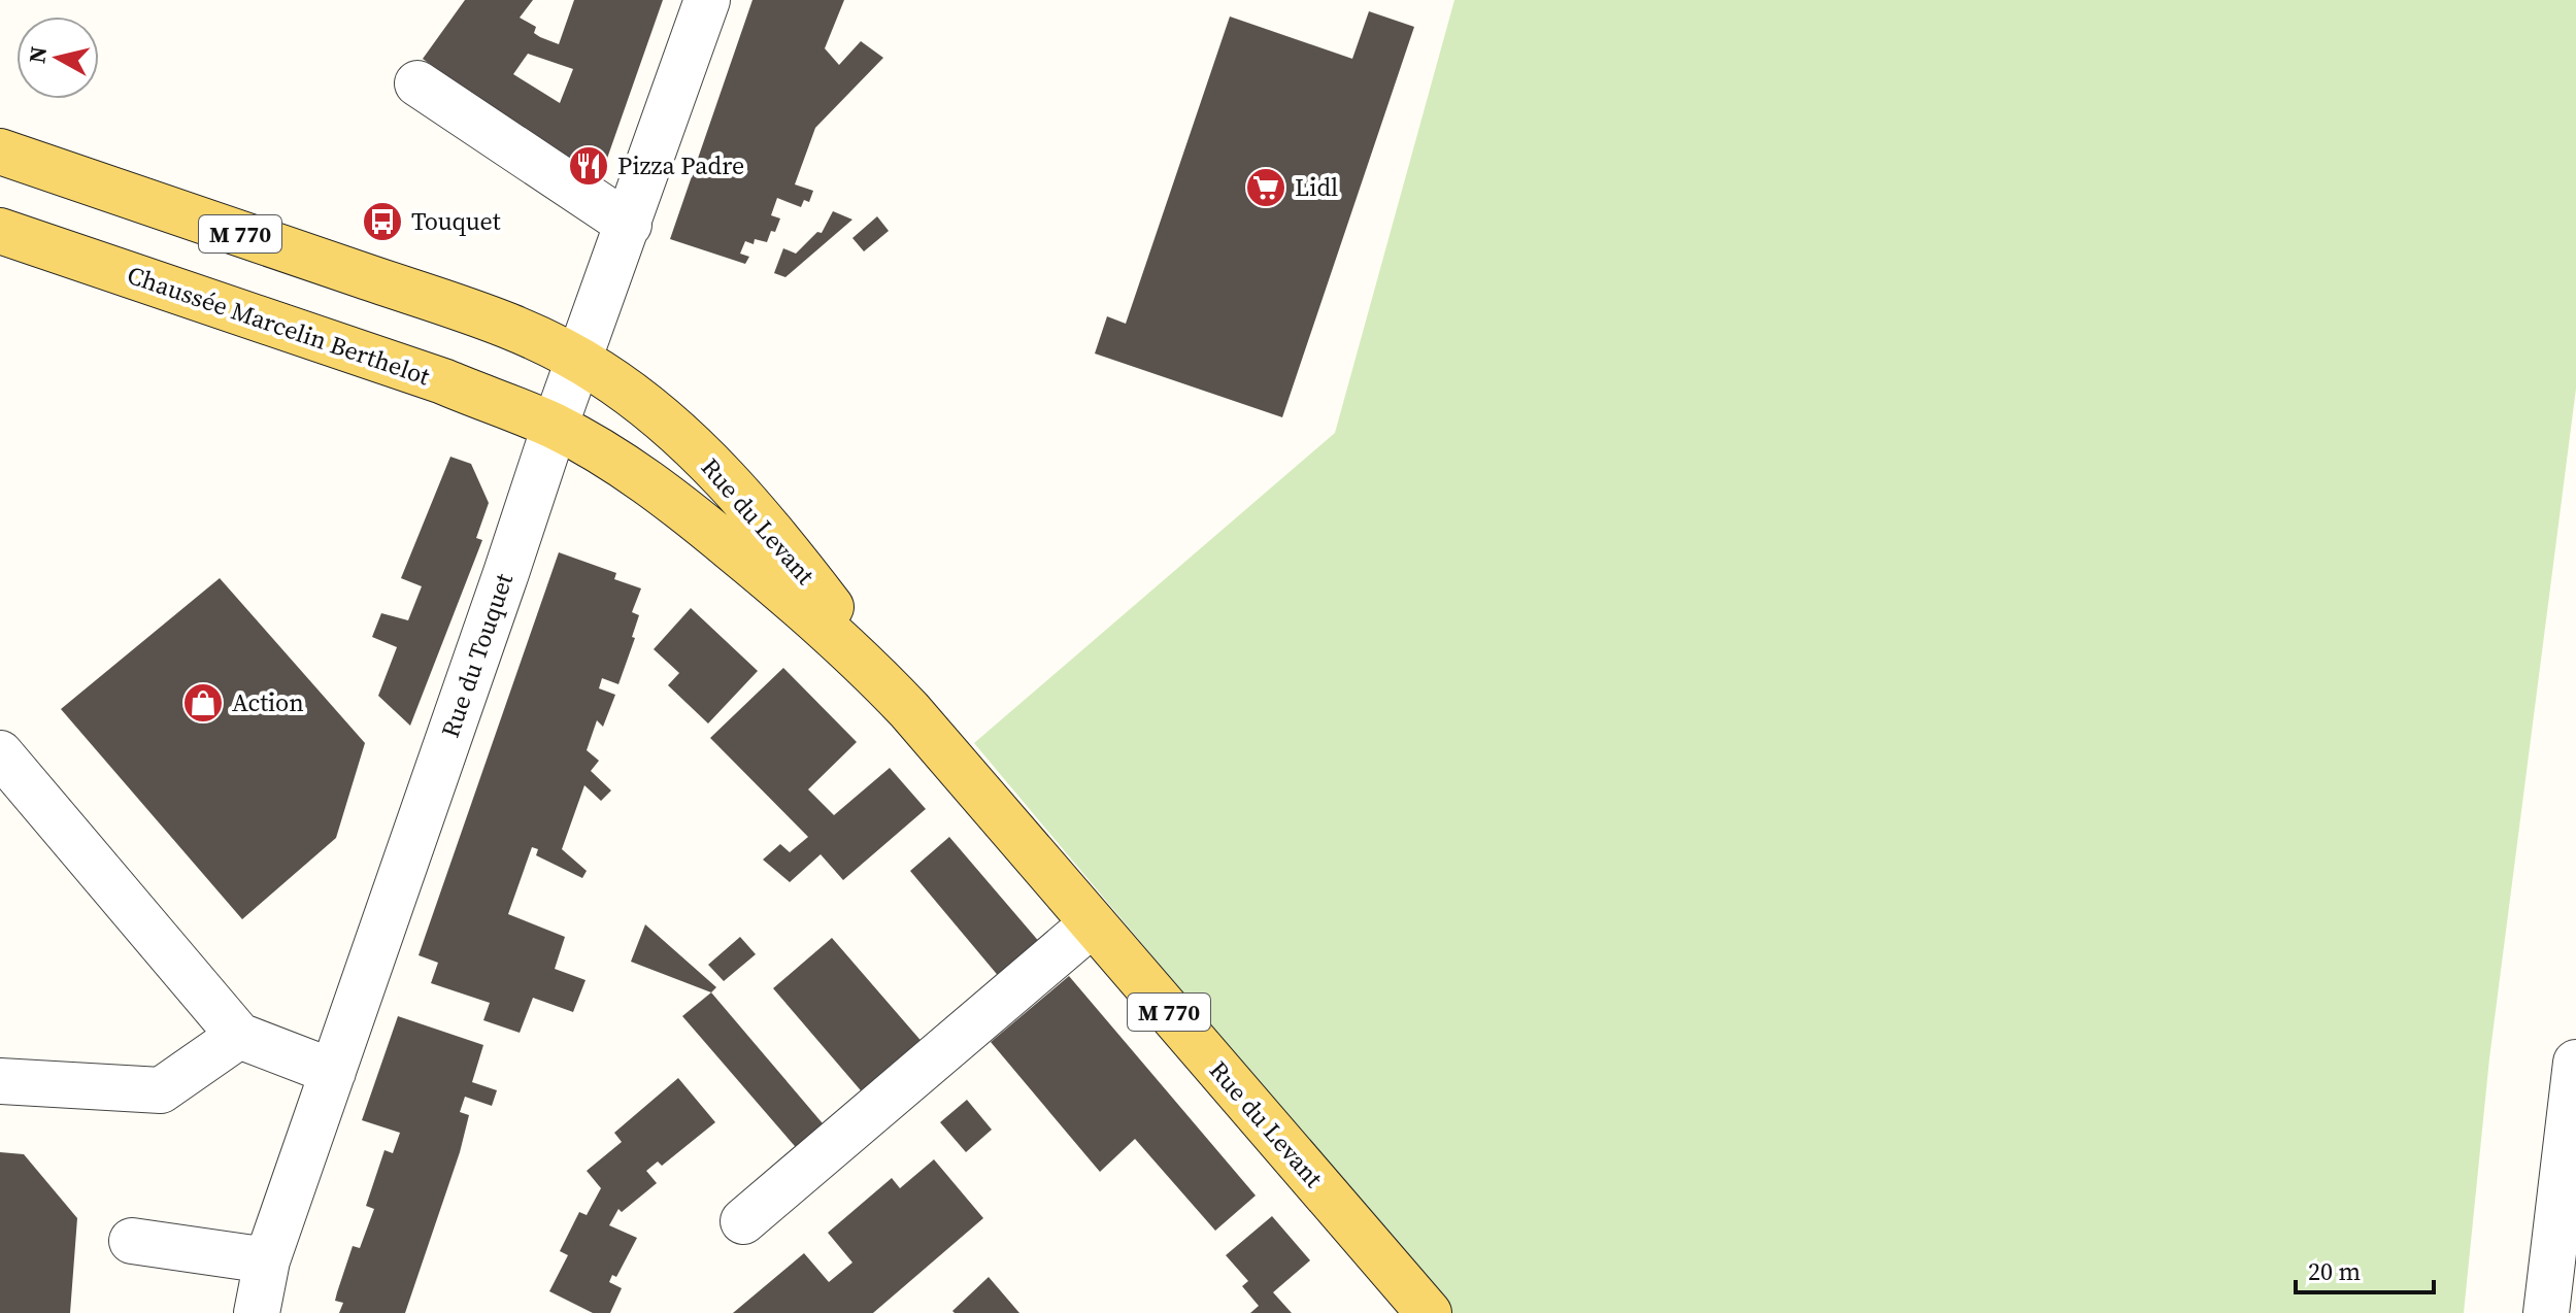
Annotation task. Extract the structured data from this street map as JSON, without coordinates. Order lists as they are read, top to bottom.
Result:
{
  "streets": {
    "main road": ["M 770", "Chaussée Marcelin Berthelot", "Rue du Levant"],
    "street": ["Rue du Touquet"]
  },
  "crossings": [
    ["M 770", "Rue du Levant"],
    ["M 770", "Rue du Touquet"],
    ["Chaussée Marcelin Berthelot", "Rue du Levant"],
    ["Chaussée Marcelin Berthelot", "Rue du Touquet"],
    ["Rue du Levant", "Rue du Touquet"]
  ],
  "places": {
    "restaurant": ["Pizza Padre"],
    "supermarket": ["Lidl"],
    "bus stop": ["Touquet"],
    "shop": ["Action"]
  },
  "scale_bar": "20 m",
  "north": "left"
}
